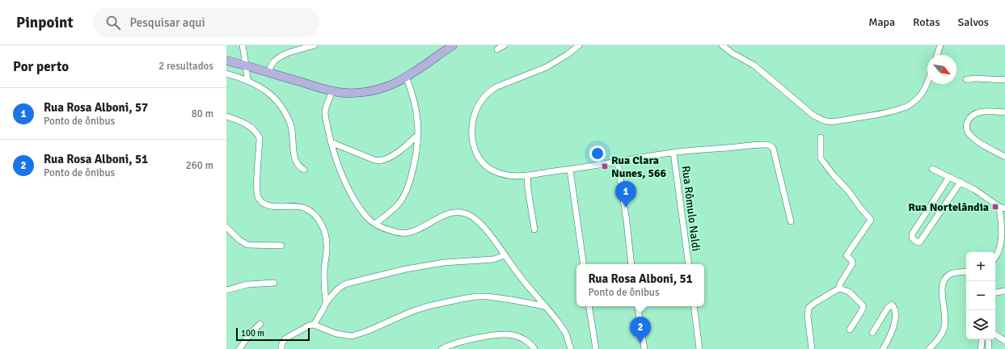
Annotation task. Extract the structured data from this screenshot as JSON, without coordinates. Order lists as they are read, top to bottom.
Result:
{
  "streets": {
    "street": ["Rua Rômulo Naldi"]
  },
  "places": {
    "transit": ["Rua Clara Nunes, 566", "Rua Nortelândia"]
  },
  "scale_bar": "100 m",
  "north": "bottom right",
  "page": {
    "header": "Pinpoint",
    "search": "Pesquisar aqui",
    "nav": ["Mapa", "Rotas", "Salvos"],
    "heading": ["Por perto", "2 resultados"],
    "list": [
      {
        "mark": "1",
        "name": "Rua Rosa Alboni, 57",
        "note": "Ponto de ônibus",
        "value": "80 m"
      },
      {
        "mark": "2",
        "name": "Rua Rosa Alboni, 51",
        "note": "Ponto de ônibus",
        "value": "260 m"
      }
    ],
    "pins": ["1", "2"],
    "map_buttons": ["+", "−"],
    "popup": ["Rua Rosa Alboni, 51", "Ponto de ônibus"],
    "scale": "100 m"
  }
}
